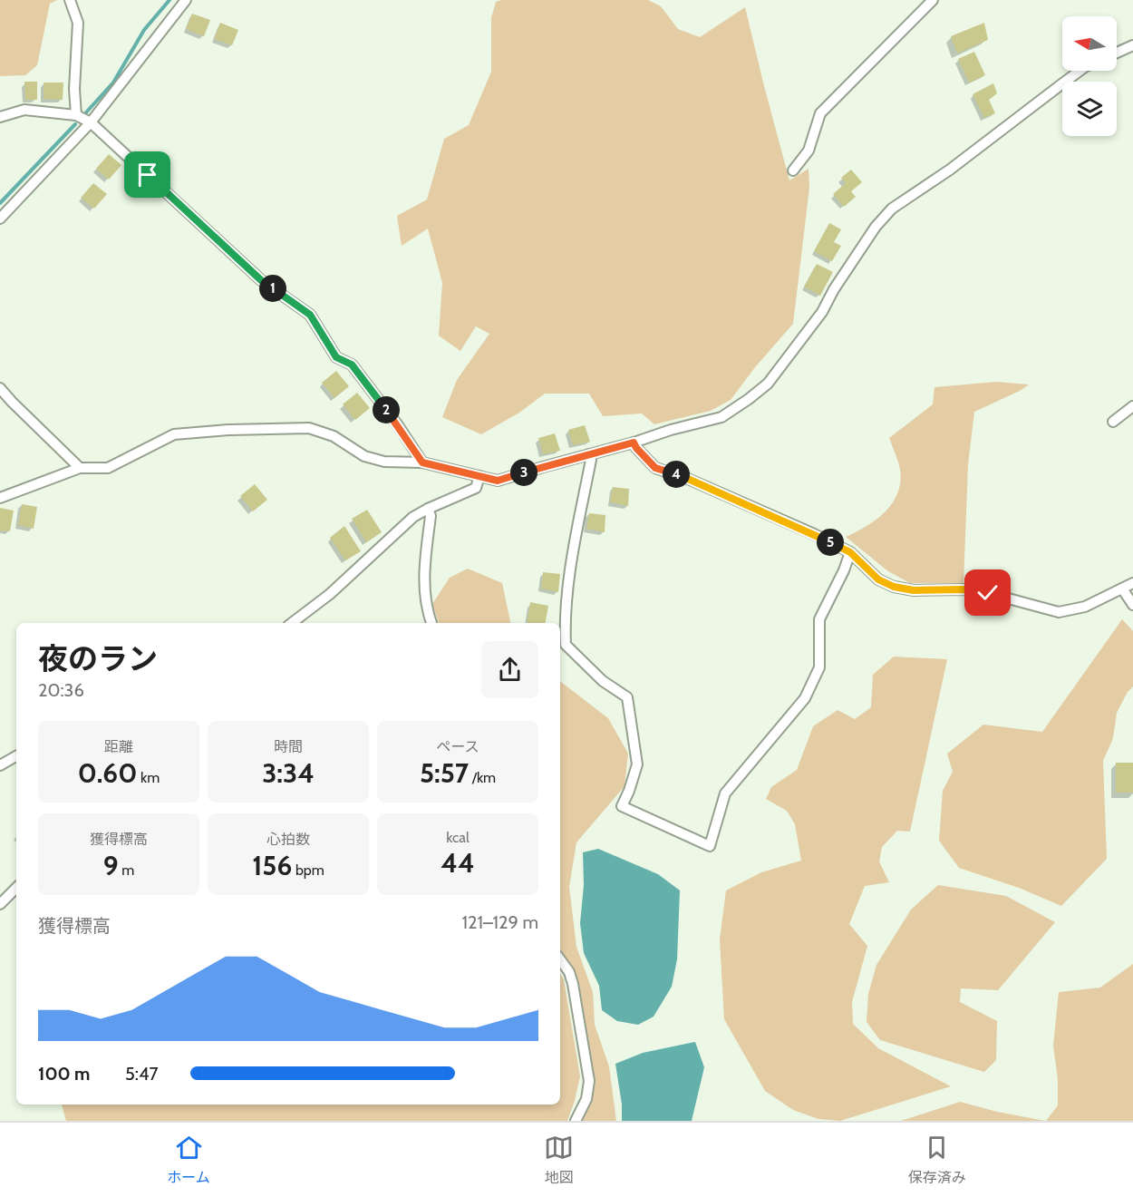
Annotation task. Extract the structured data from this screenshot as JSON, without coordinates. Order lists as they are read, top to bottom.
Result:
{
  "north": "left",
  "page": {
    "pins": [
      "1",
      "2",
      "3",
      "4",
      "5"
    ],
    "heading": ["夜のラン", "20:36"],
    "stats": [
      ["距離", "0.60 km"],
      ["時間", "3:34"],
      ["ペース", "5:57 /km"],
      ["獲得標高", "9 m"],
      ["心拍数", "156 bpm"],
      ["kcal", "44"]
    ],
    "chart": ["獲得標高", "121–129 m"],
    "list": [
      {
        "name": "100 m",
        "note": "5:47"
      }
    ],
    "tabs": ["ホーム", "地図", "保存済み"]
  }
}
